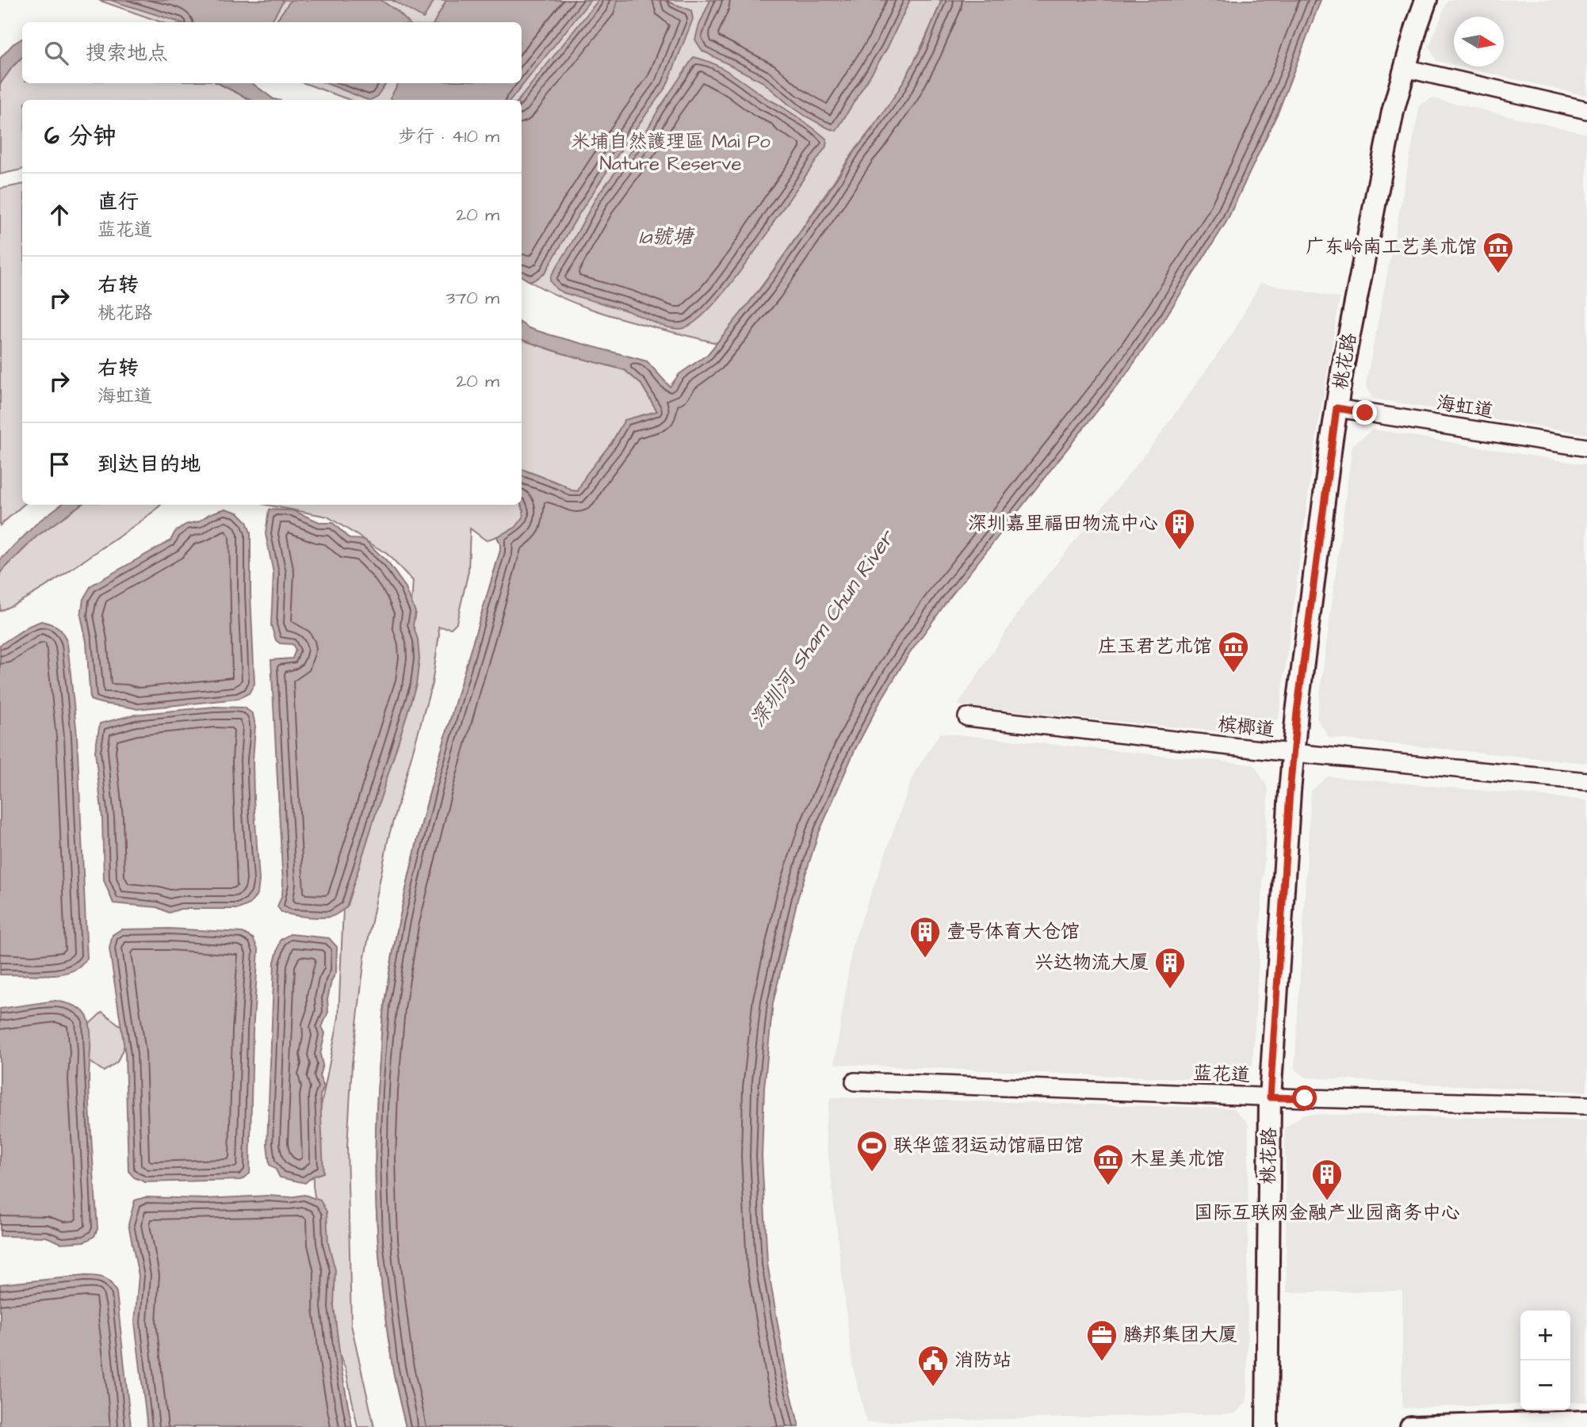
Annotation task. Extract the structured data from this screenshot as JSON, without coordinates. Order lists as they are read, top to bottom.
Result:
{
  "streets": {
    "main road": ["桃花路"],
    "street": ["海虹道", "槟榔道", "蓝花道"]
  },
  "crossings": [
    ["桃花路", "海虹道"],
    ["桃花路", "槟榔道"],
    ["桃花路", "蓝花道"]
  ],
  "water": ["1a號塘", "深圳河 Sham Chun River"],
  "parks": ["米埔自然護理區 Mai Po Nature Reserve"],
  "places": {
    "museum": ["广东岭南工艺美术馆", "庄玉君艺术馆", "木星美术馆"],
    "building": [
      "深圳嘉里福田物流中心",
      "壹号体育大仓馆",
      "兴达物流大厦",
      "国际互联网金融产业园商务中心"
    ],
    "sports": ["联华篮羽运动馆福田馆"],
    "office": ["腾邦集团大厦"],
    "public building": ["消防站"]
  },
  "north": "right",
  "page": {
    "search": "搜索地点",
    "heading": ["6 分钟", "步行 · 410 m"],
    "list": [
      ["直行", "蓝花道", "20 m"],
      ["右转", "桃花路", "370 m"],
      ["右转", "海虹道", "20 m"],
      "到达目的地"
    ],
    "map_buttons": ["+", "−"]
  }
}
